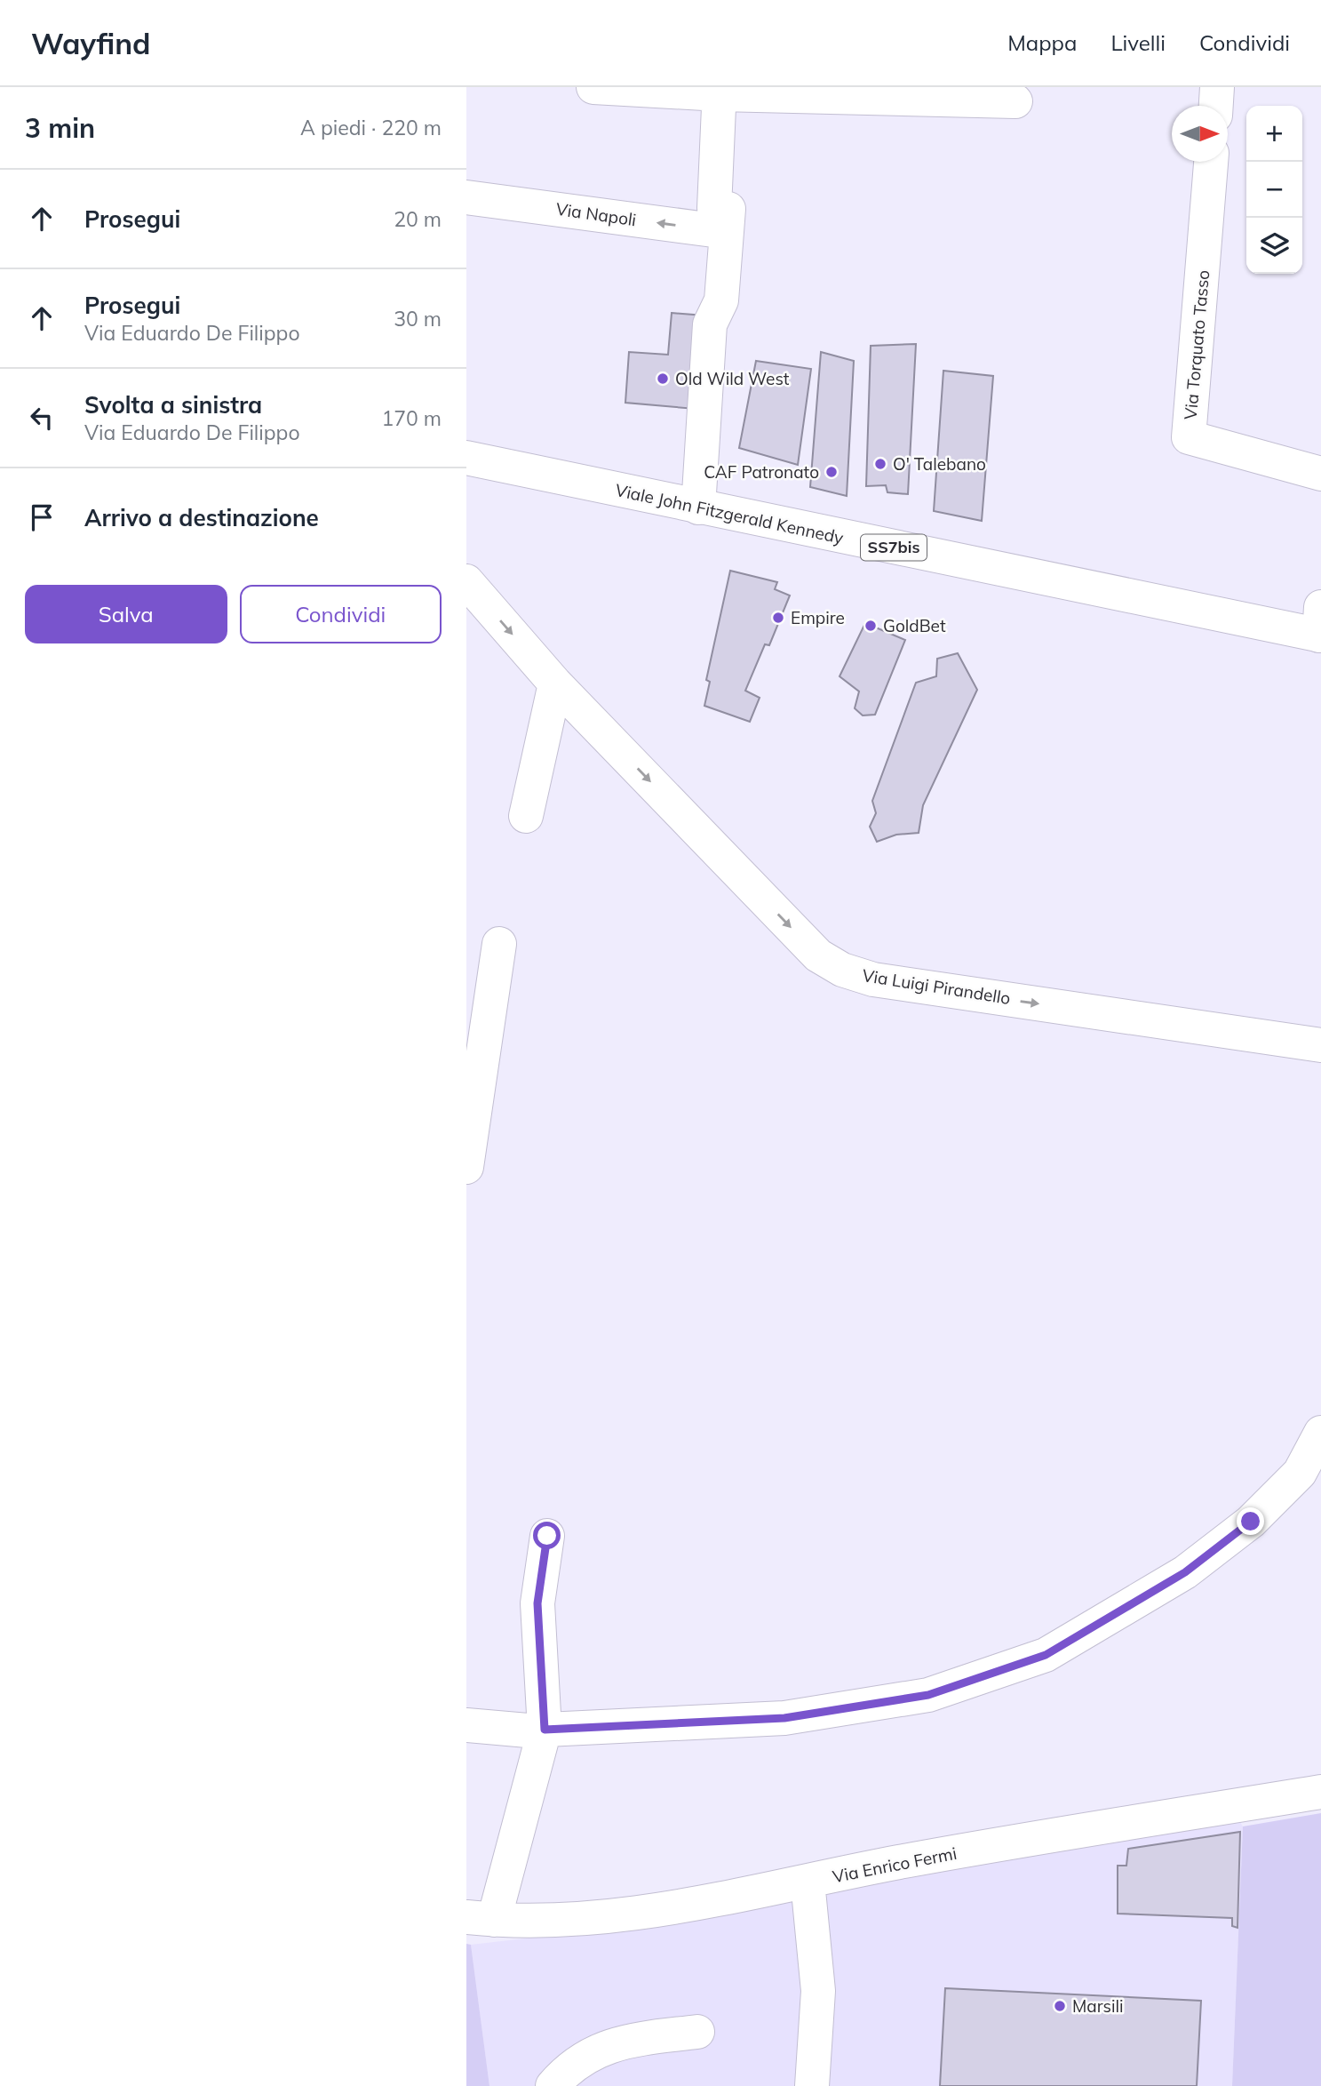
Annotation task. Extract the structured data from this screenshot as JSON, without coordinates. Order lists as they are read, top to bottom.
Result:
{
  "streets": {
    "street": [
      "Via Napoli",
      "Via Torquato Tasso",
      "Viale John Fitzgerald Kennedy",
      "SS7bis",
      "Via Luigi Pirandello",
      "Via Enrico Fermi"
    ]
  },
  "one_way": ["Via Luigi Pirandello"],
  "places": [
    "Old Wild West",
    "O' Talebano",
    "CAF Patronato",
    "Empire",
    "GoldBet",
    "Marsili"
  ],
  "north": "right",
  "page": {
    "header": "Wayfind",
    "nav": ["Mappa", "Livelli", "Condividi"],
    "heading": ["3 min", "A piedi · 220 m"],
    "map_buttons": ["+", "−"],
    "list": [
      ["Prosegui", "20 m"],
      ["Prosegui", "Via Eduardo De Filippo", "30 m"],
      ["Svolta a sinistra", "Via Eduardo De Filippo", "170 m"],
      "Arrivo a destinazione"
    ],
    "buttons": ["Salva", "Condividi"]
  }
}
